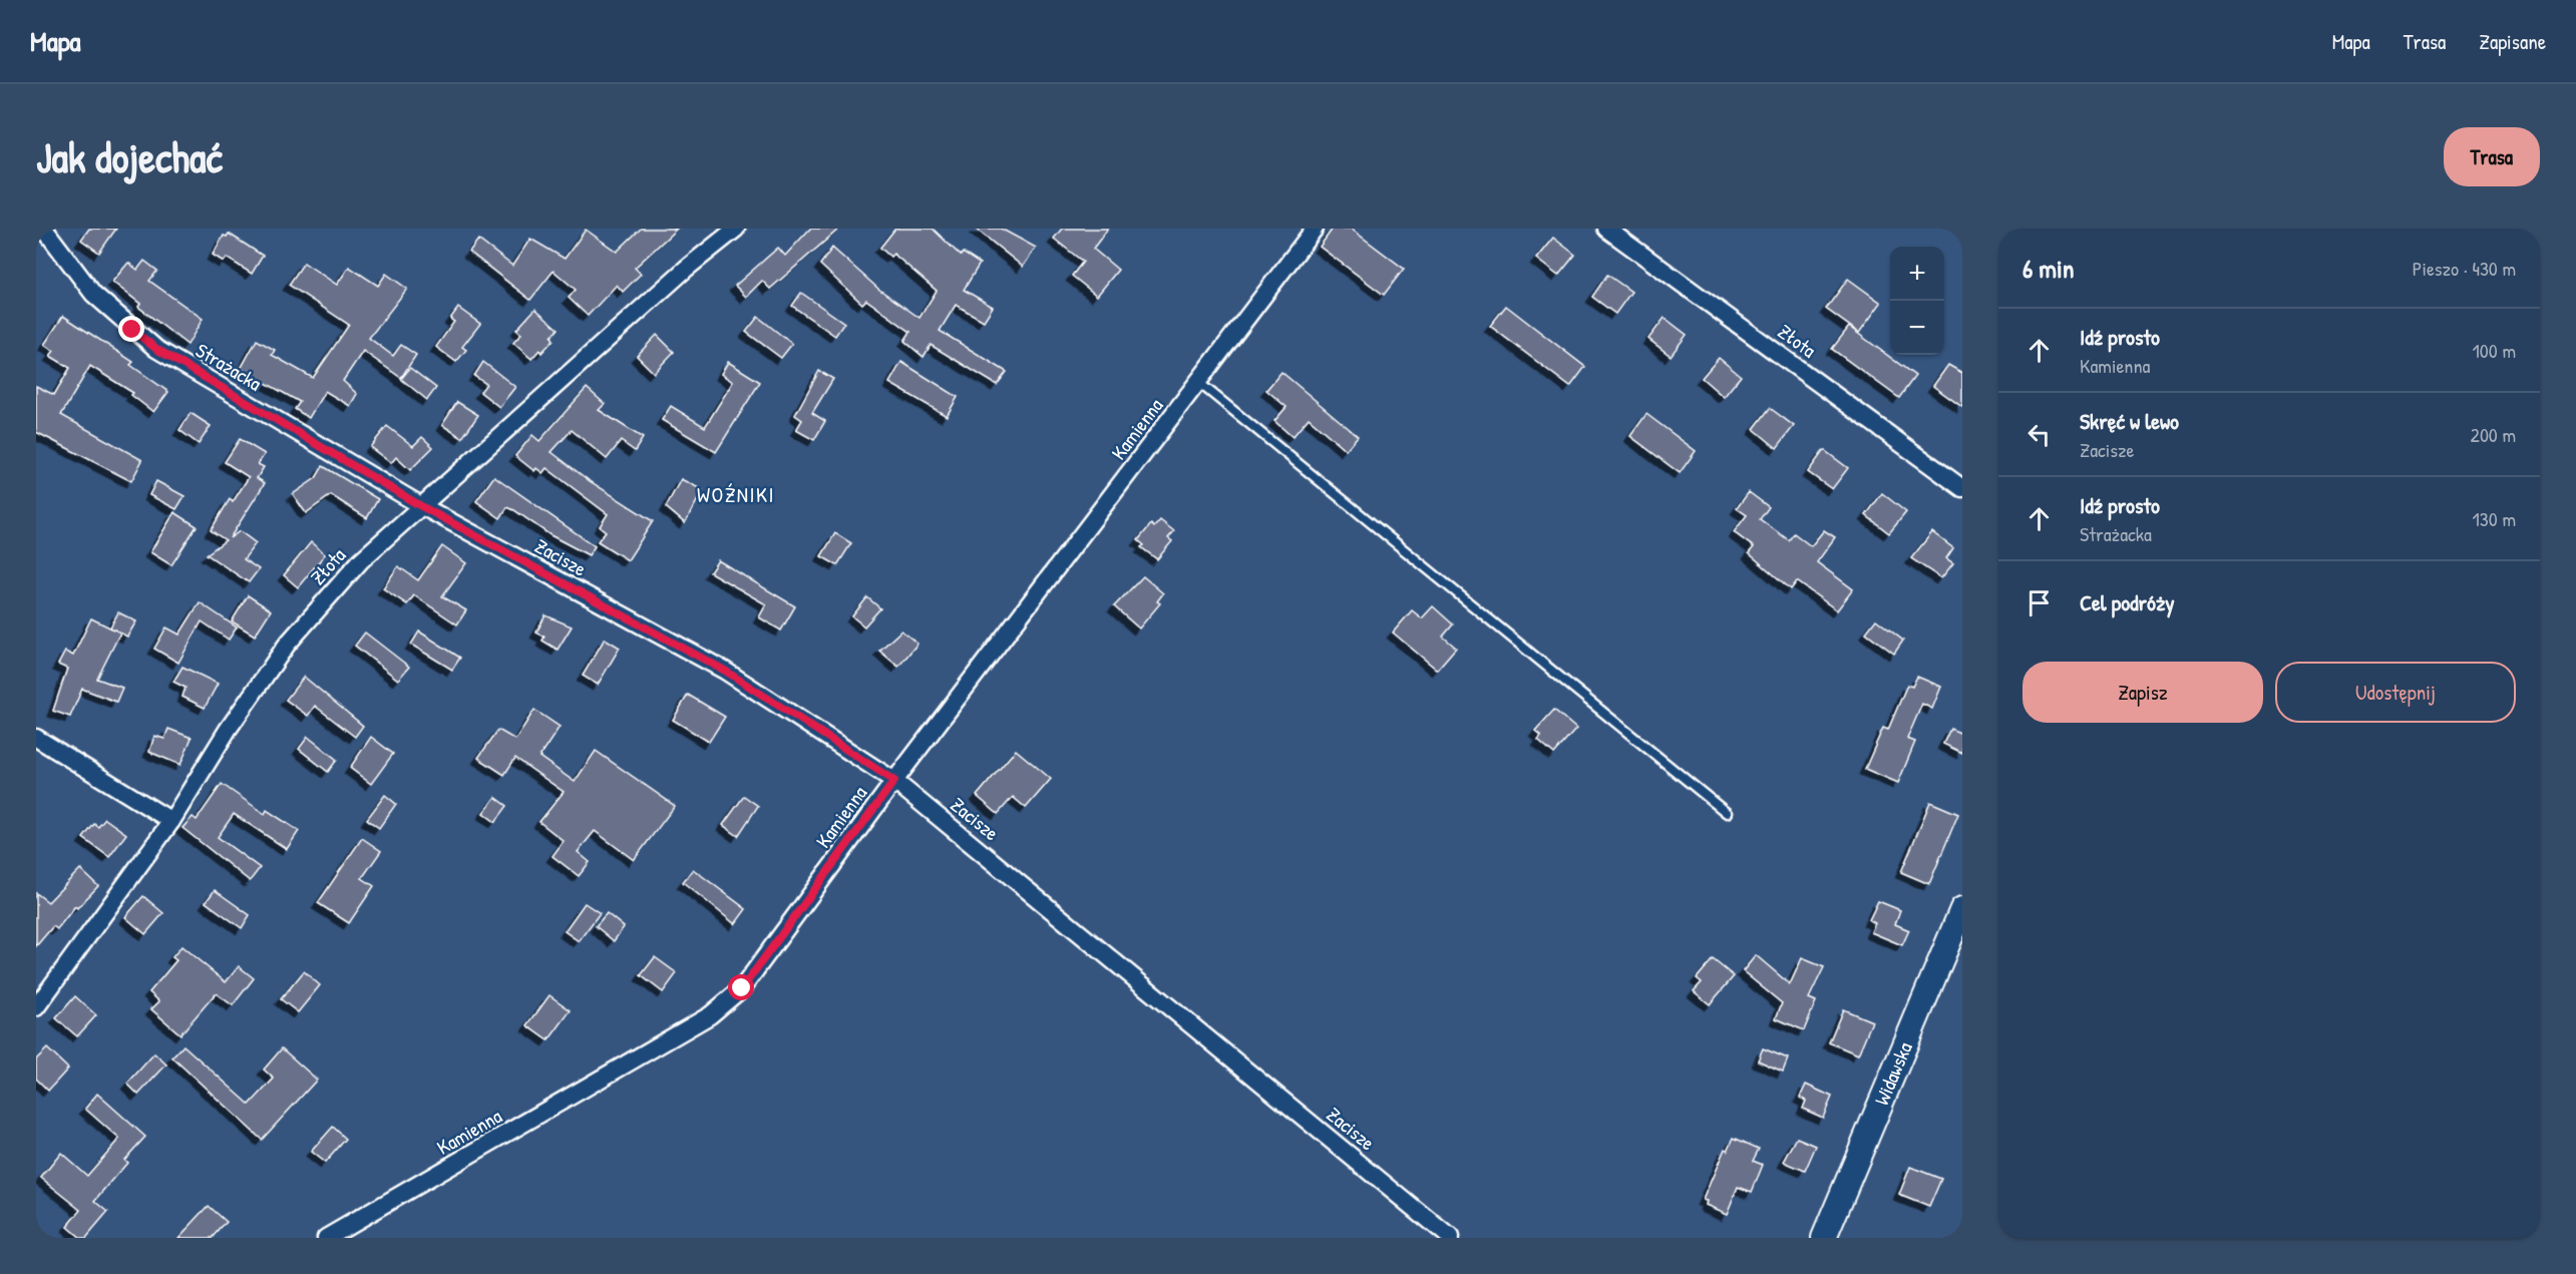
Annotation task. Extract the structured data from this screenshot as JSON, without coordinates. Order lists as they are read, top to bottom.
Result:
{
  "streets": {
    "street": [
      "Złota",
      "Strażacka",
      "Kamienna",
      "Zacisze",
      "Widawska"
    ]
  },
  "crossings": [
    ["Złota", "Strażacka"],
    ["Złota", "Zacisze"],
    ["Strażacka", "Zacisze"],
    ["Kamienna", "Zacisze"]
  ],
  "districts": ["WOŹNIKI"],
  "page": {
    "header": "Mapa",
    "nav": ["Mapa", "Trasa", "Zapisane"],
    "buttons": [
      "Trasa",
      ["Zapisz", "Udostępnij"]
    ],
    "title": "Jak dojechać",
    "heading": ["6 min", "Pieszo · 430 m"],
    "map_buttons": ["+", "−"],
    "list": [
      ["Idź prosto", "Kamienna", "100 m"],
      ["Skręć w lewo", "Zacisze", "200 m"],
      ["Idź prosto", "Strażacka", "130 m"],
      "Cel podróży"
    ]
  }
}
